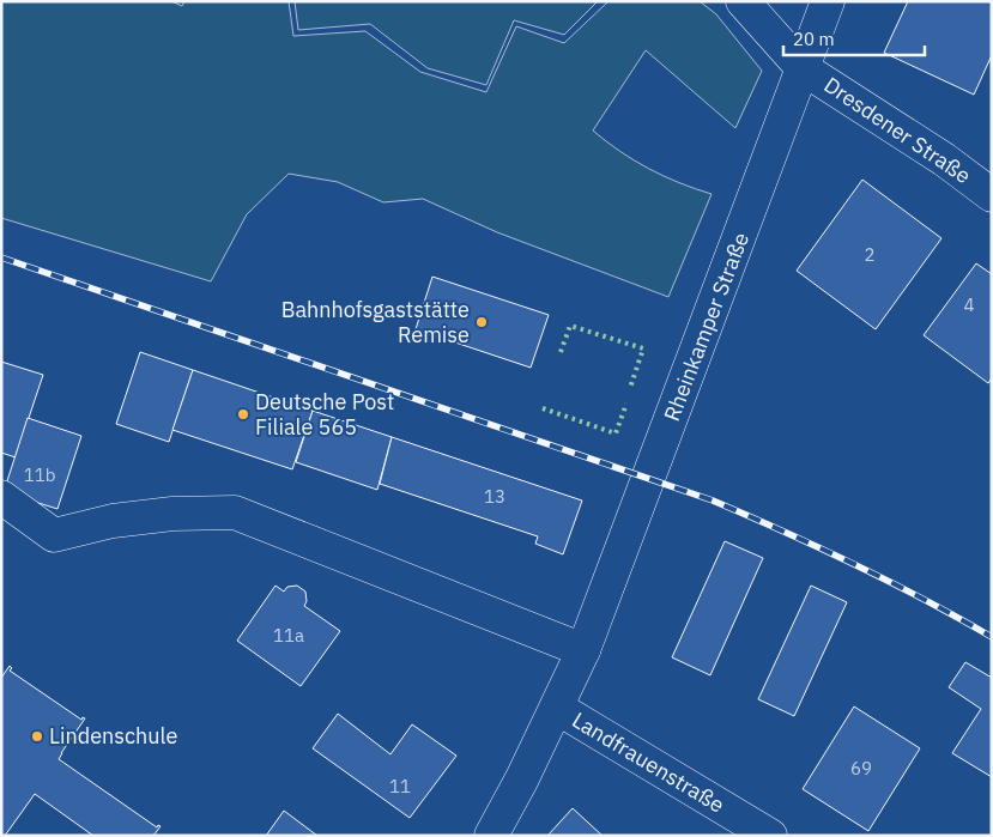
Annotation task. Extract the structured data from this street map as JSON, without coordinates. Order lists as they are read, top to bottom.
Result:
{
  "streets": {
    "street": ["Dresdener Straße", "Rheinkamper Straße", "Landfrauenstraße"]
  },
  "crossings": [
    ["Dresdener Straße", "Rheinkamper Straße"],
    ["Rheinkamper Straße", "Landfrauenstraße"]
  ],
  "places": ["Bahnhofsgaststätte Remise", "Deutsche Post Filiale 565", "Lindenschule"],
  "house_numbers": [
    "2",
    "4",
    "11b",
    "13",
    "11a",
    "69",
    "11"
  ],
  "scale_bar": "20 m"
}
